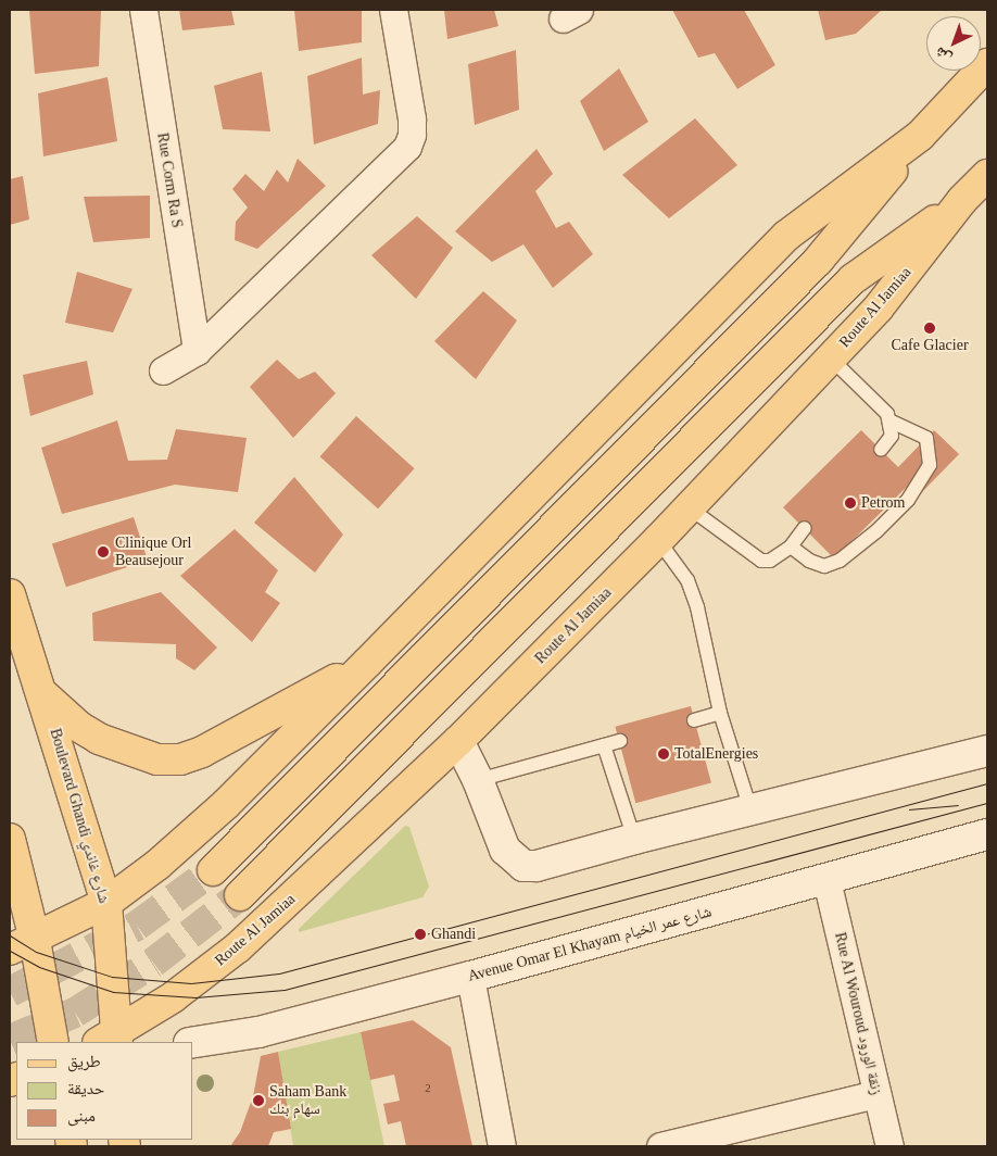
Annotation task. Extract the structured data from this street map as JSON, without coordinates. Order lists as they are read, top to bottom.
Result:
{
  "streets": {
    "main road": ["Route Al Jamiaa", "Boulevard Ghandi شارع غاندي", "Avenue Omar El Khayam شارع عمر الخيام"],
    "street": ["Rue Corm Ra S", "Rue Al Wouroud زنقة الورود"]
  },
  "crossings": [
    ["Route Al Jamiaa", "Boulevard Ghandi شارع غاندي"],
    ["Avenue Omar El Khayam شارع عمر الخيام", "Rue Al Wouroud زنقة الورود"]
  ],
  "places": [
    "Cafe Glacier",
    "Petrom",
    "Clinique Orl Beausejour",
    "TotalEnergies",
    "Ghandi",
    "Saham Bank سهام بنك"
  ],
  "house_numbers": ["2"],
  "legend": ["طريق", "حديقة", "مبنى"],
  "north": "bottom left"
}
